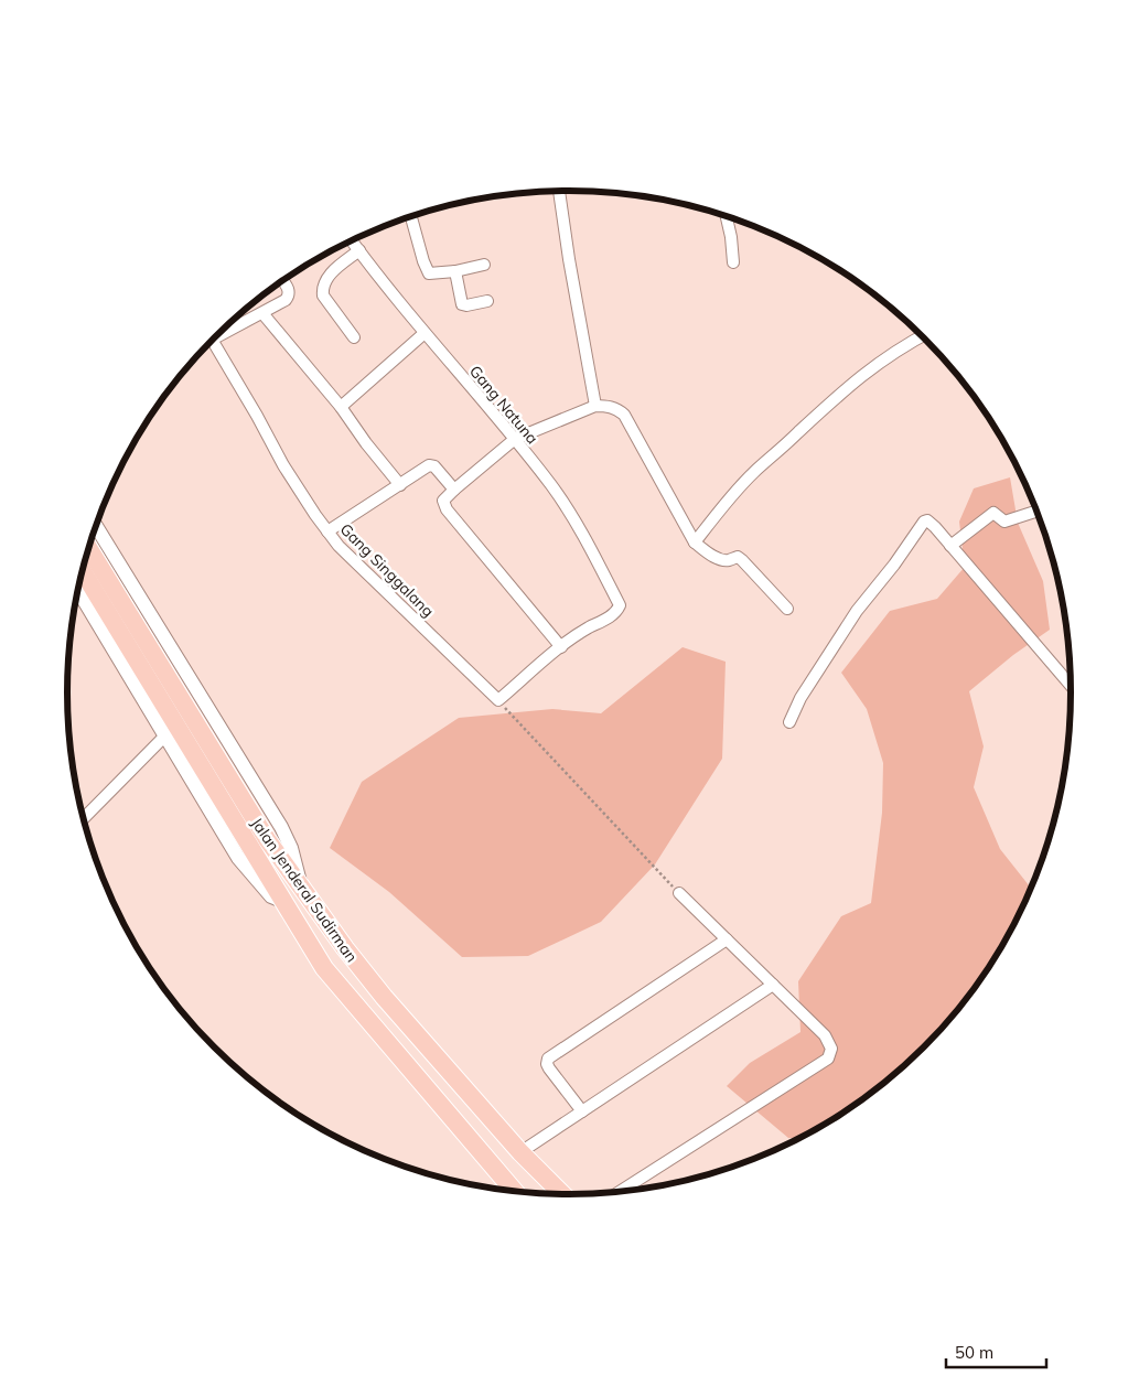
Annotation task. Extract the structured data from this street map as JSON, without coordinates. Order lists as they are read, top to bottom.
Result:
{
  "streets": {
    "main road": ["Jalan Jenderal Sudirman"],
    "street": ["Gang Natuna", "Gang Singgalang"]
  },
  "scale_bar": "50 m"
}
